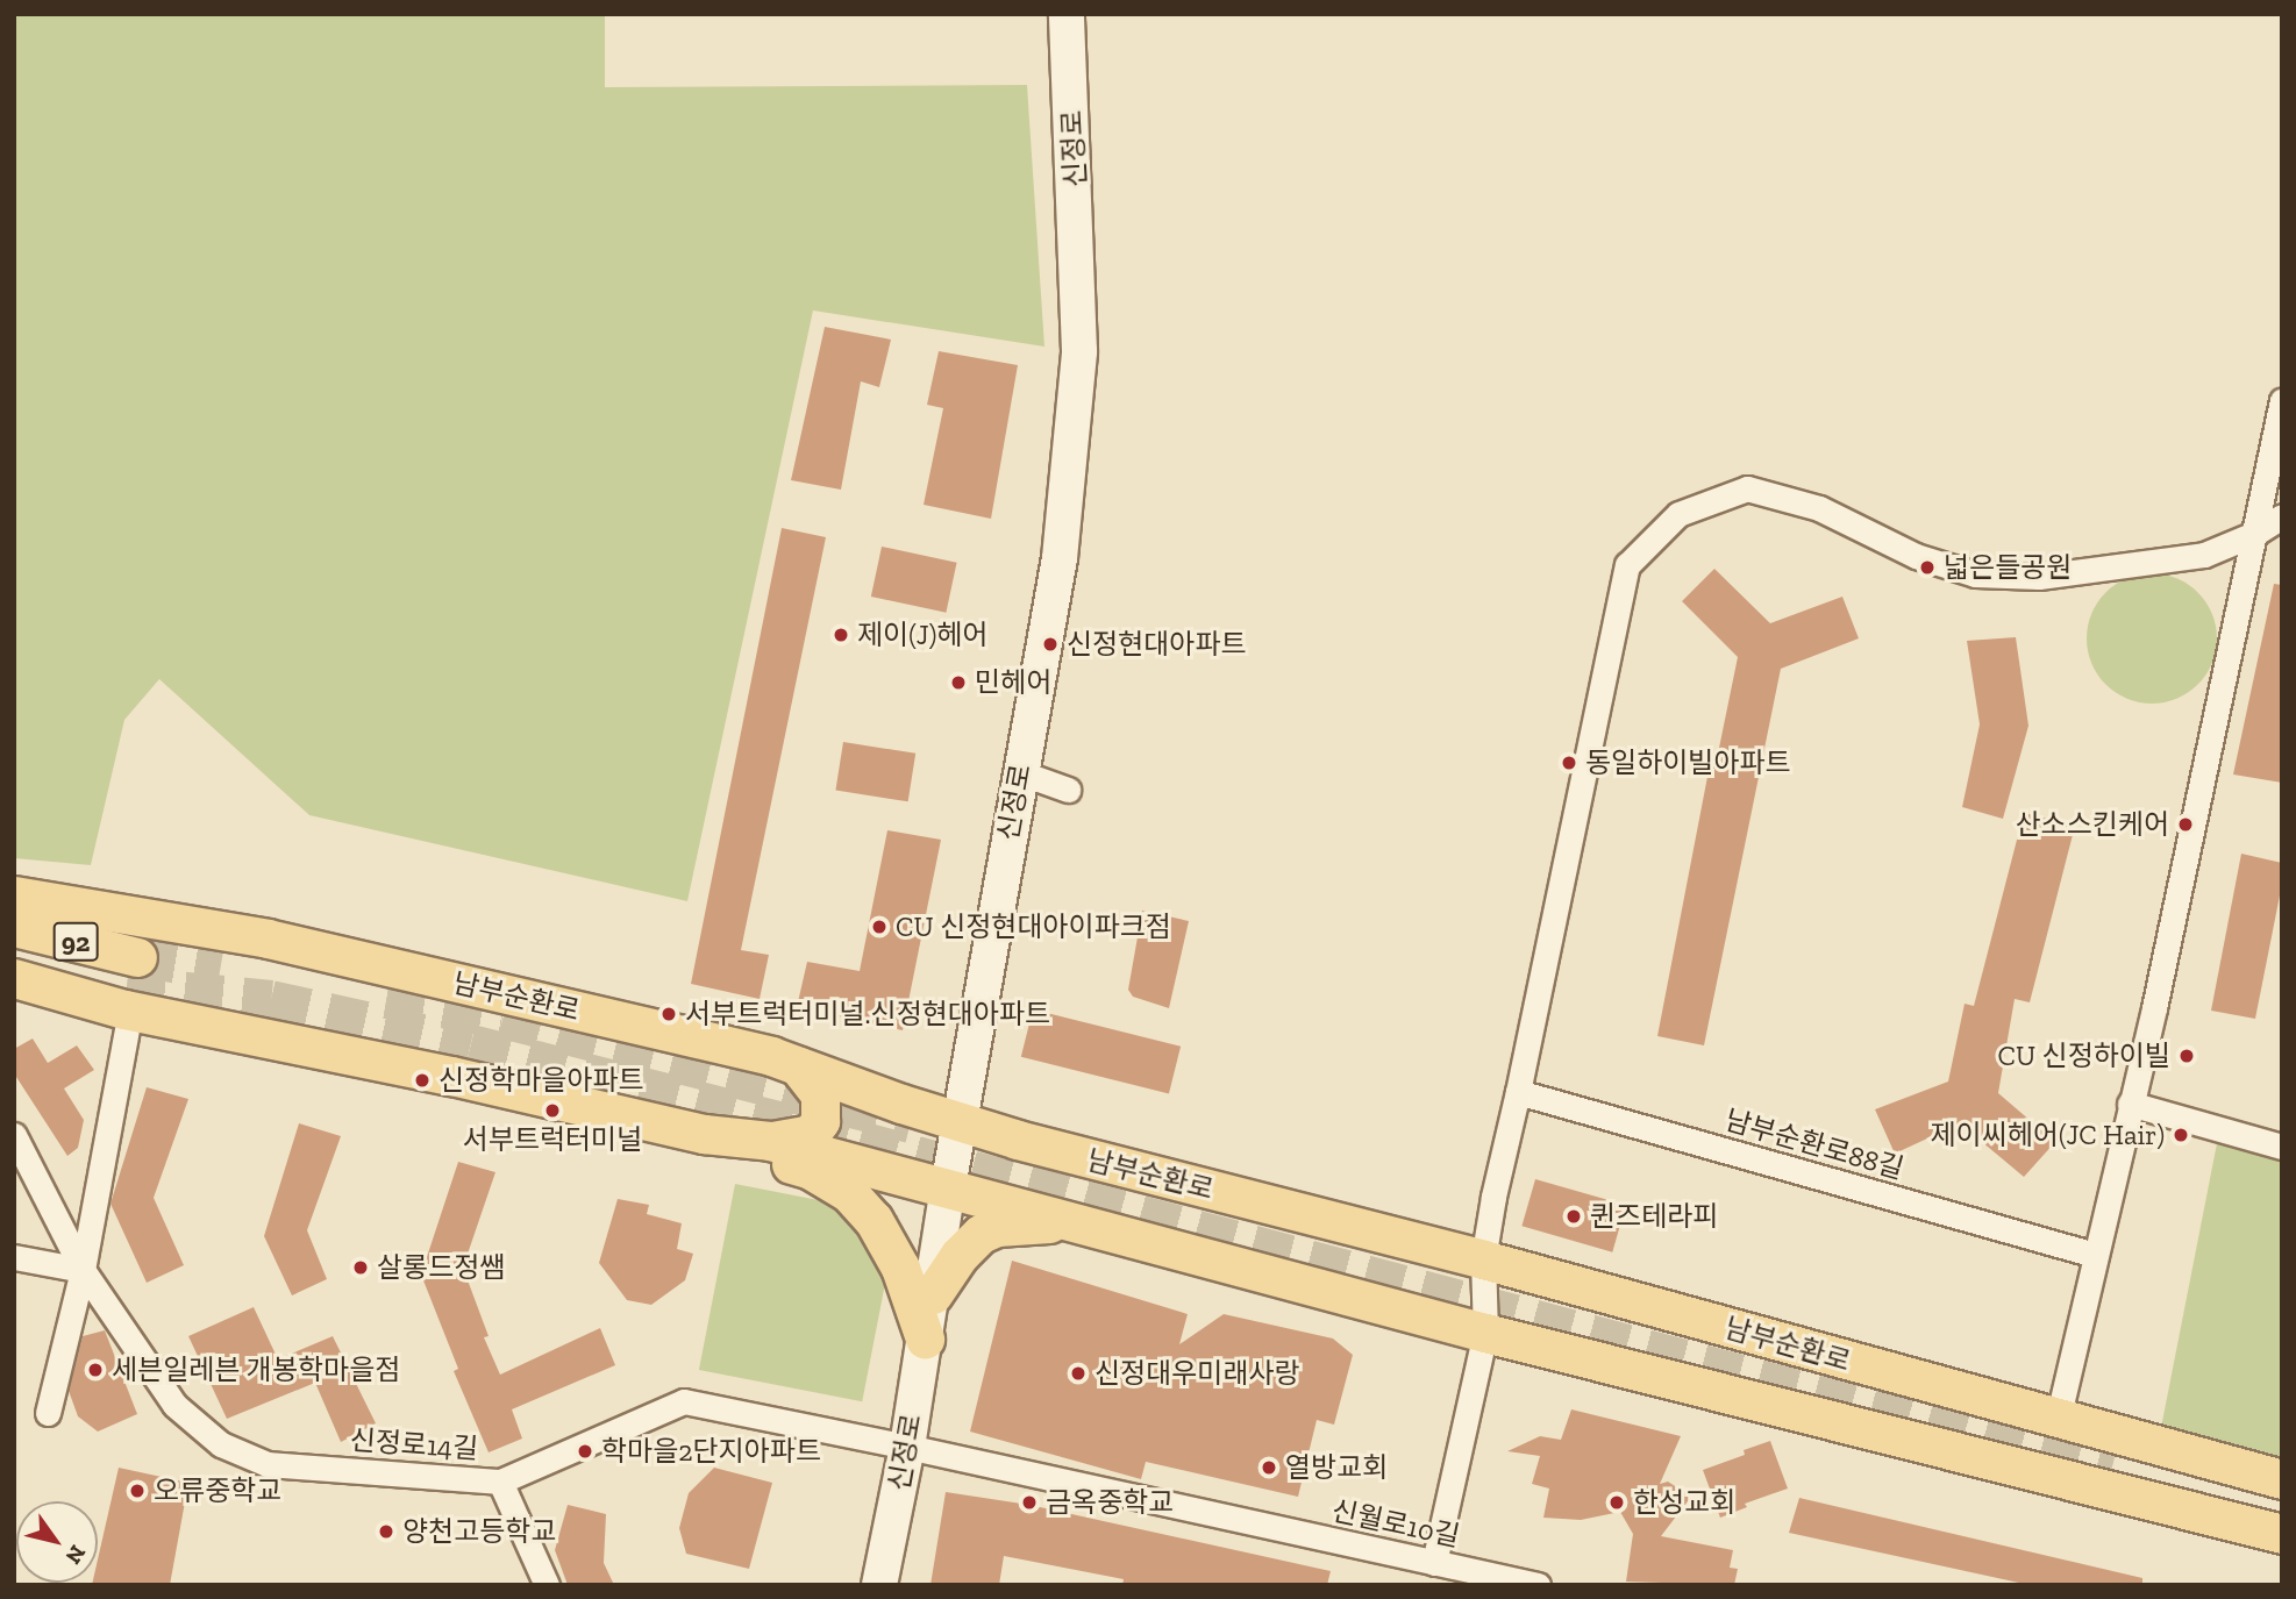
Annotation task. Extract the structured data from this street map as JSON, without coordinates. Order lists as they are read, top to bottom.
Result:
{
  "streets": {
    "main road": ["신정로", "92", "남부순환로"],
    "street": ["남부순환로88길", "신정로14길", "신월로10길"]
  },
  "crossings": [
    ["신정로", "남부순환로"],
    ["신정로", "신정로14길"],
    ["신정로", "신월로10길"],
    ["신정로14길", "신월로10길"]
  ],
  "places": [
    "넓은들공원",
    "제이(J)헤어",
    "신정현대아파트",
    "민헤어",
    "동일하이빌아파트",
    "산소스킨케어",
    "CU 신정현대아이파크점",
    "서부트럭터미널.신정현대아파트",
    "CU 신정하이빌",
    "신정학마을아파트",
    "서부트럭터미널",
    "제이씨헤어(JC Hair)",
    "퀸즈테라피",
    "살롱드정쌤",
    "세븐일레븐 개봉학마을점",
    "신정대우미래사랑",
    "학마을2단지아파트",
    "열방교회",
    "오류중학교",
    "금옥중학교",
    "한성교회",
    "양천고등학교"
  ],
  "north": "bottom right"
}
